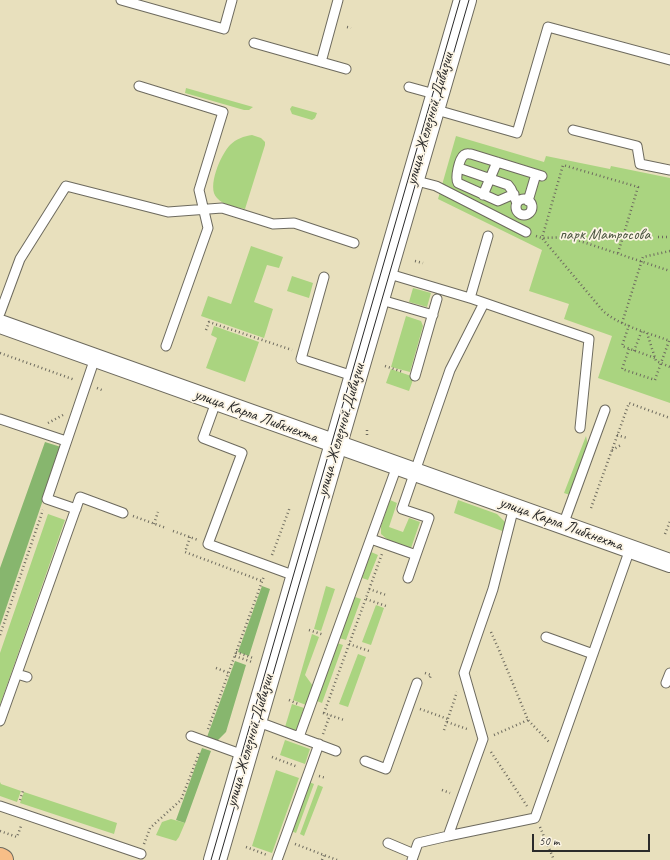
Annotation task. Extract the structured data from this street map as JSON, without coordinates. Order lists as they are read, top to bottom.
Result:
{
  "streets": {
    "street": ["улица Железной Дивизии", "улица Карла Либкнехта"]
  },
  "crossings": [
    ["улица Железной Дивизии", "улица Карла Либкнехта"]
  ],
  "parks": ["парк Матросова"],
  "scale_bar": "50 m"
}
